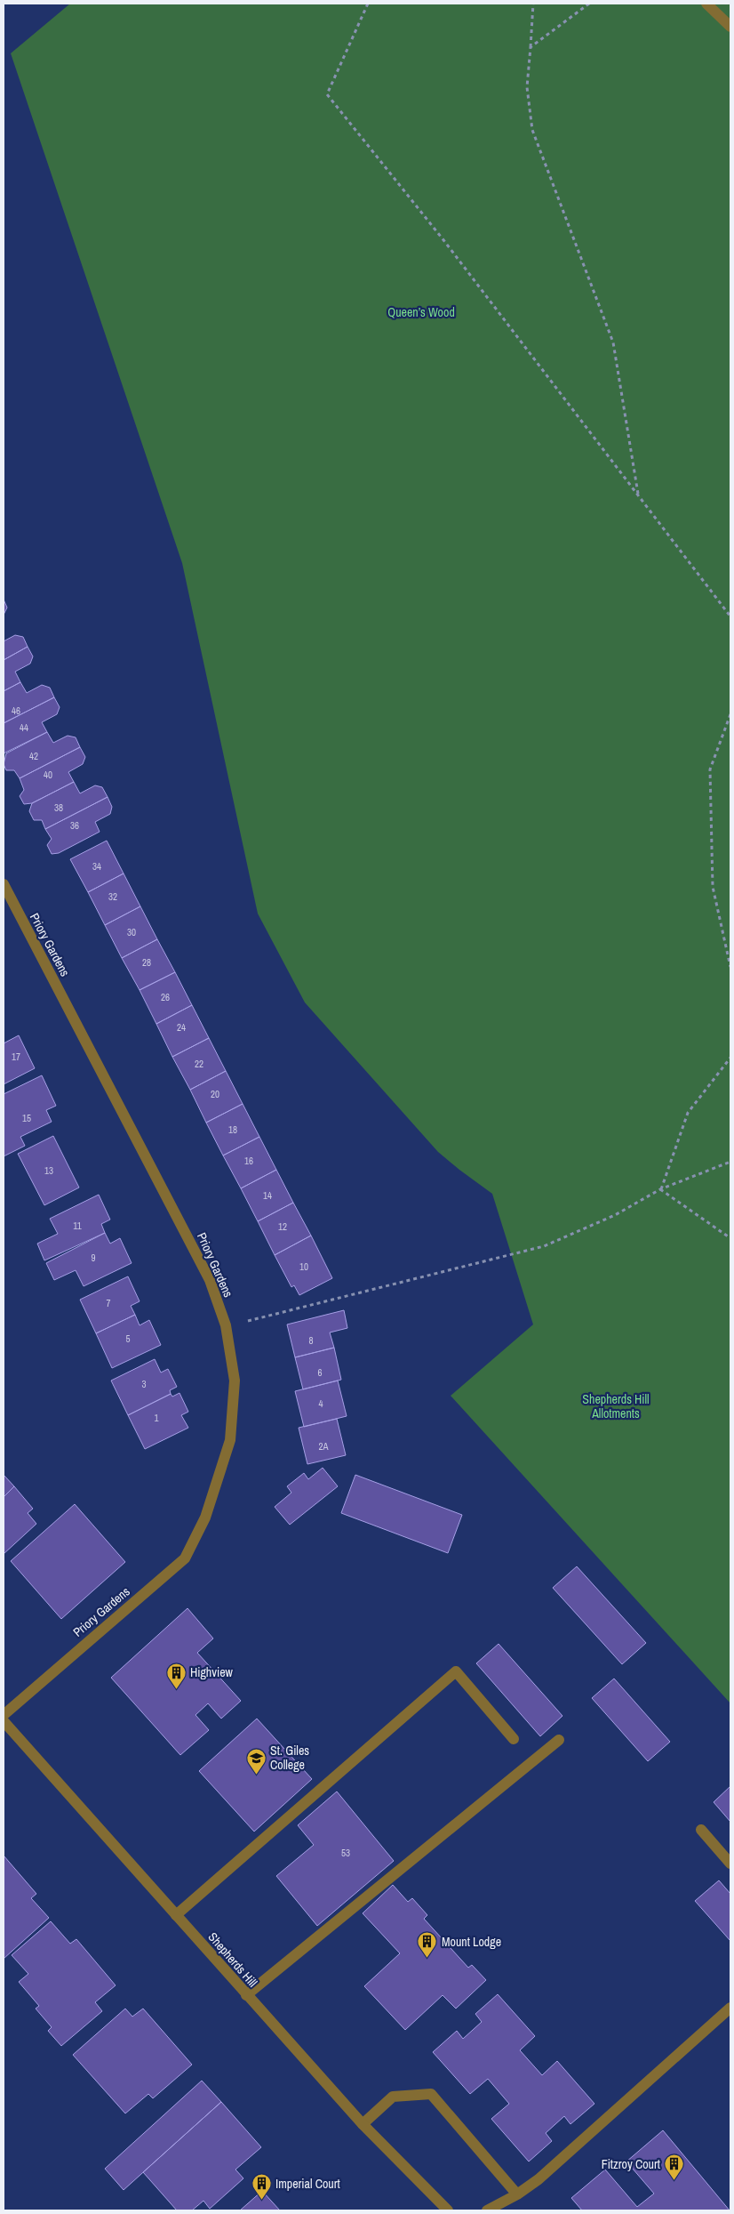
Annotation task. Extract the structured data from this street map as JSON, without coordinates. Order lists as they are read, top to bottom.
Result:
{
  "streets": {
    "street": ["Priory Gardens", "Shepherds Hill"]
  },
  "parks": ["Queen’s Wood", "Shepherds Hill Allotments"],
  "places": {
    "building": [
      "Highview",
      "Mount Lodge",
      "Fitzroy Court",
      "Imperial Court"
    ],
    "school or university": ["St. Giles College"]
  },
  "house_numbers": [
    "46",
    "44",
    "42",
    "40",
    "38",
    "36",
    "34",
    "32",
    "30",
    "28",
    "26",
    "24",
    "17",
    "22",
    "20",
    "15",
    "18",
    "16",
    "13",
    "14",
    "11",
    "12",
    "9",
    "10",
    "7",
    "5",
    "8",
    "6",
    "3",
    "4",
    "1",
    "2A",
    "53"
  ]
}
